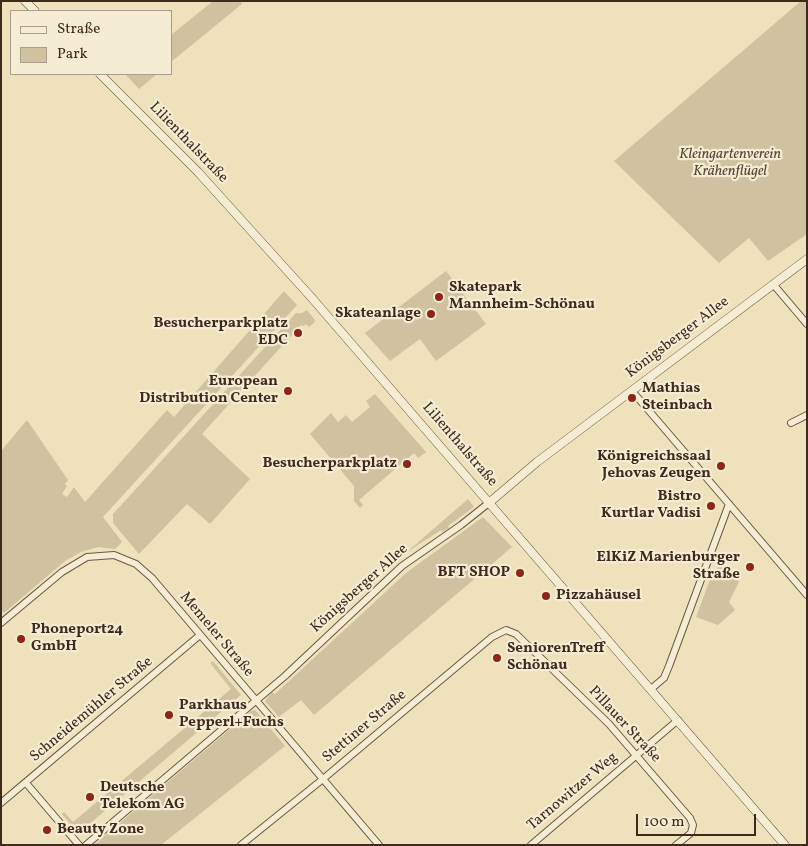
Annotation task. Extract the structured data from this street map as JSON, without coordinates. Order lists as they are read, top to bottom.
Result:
{
  "streets": {
    "street": [
      "Lilienthalstraße",
      "Königsberger Allee",
      "Memeler Straße",
      "Schneidemühler Straße",
      "Pillauer Straße",
      "Stettiner Straße",
      "Tarnowitzer Weg"
    ]
  },
  "crossings": [
    ["Lilienthalstraße", "Königsberger Allee"],
    ["Lilienthalstraße", "Tarnowitzer Weg"],
    ["Königsberger Allee", "Memeler Straße"],
    ["Memeler Straße", "Schneidemühler Straße"],
    ["Memeler Straße", "Stettiner Straße"],
    ["Pillauer Straße", "Stettiner Straße"],
    ["Pillauer Straße", "Tarnowitzer Weg"]
  ],
  "parks": ["Kleingartenverein Krähenflügel"],
  "places": [
    "Skatepark Mannheim-Schönau",
    "Skateanlage",
    "Besucherparkplatz EDC",
    "European Distribution Center",
    "Mathias Steinbach",
    "Besucherparkplatz",
    "Königreichssaal Jehovas Zeugen",
    "Bistro Kurtlar Vadisi",
    "ElKiZ Marienburger Straße",
    "BFT SHOP",
    "Pizzahäusel",
    "Phoneport24 GmbH",
    "SeniorenTreff Schönau",
    "Parkhaus Pepperl+Fuchs",
    "Deutsche Telekom AG",
    "Beauty Zone"
  ],
  "legend": ["Straße", "Park"],
  "scale_bar": "100 m"
}
